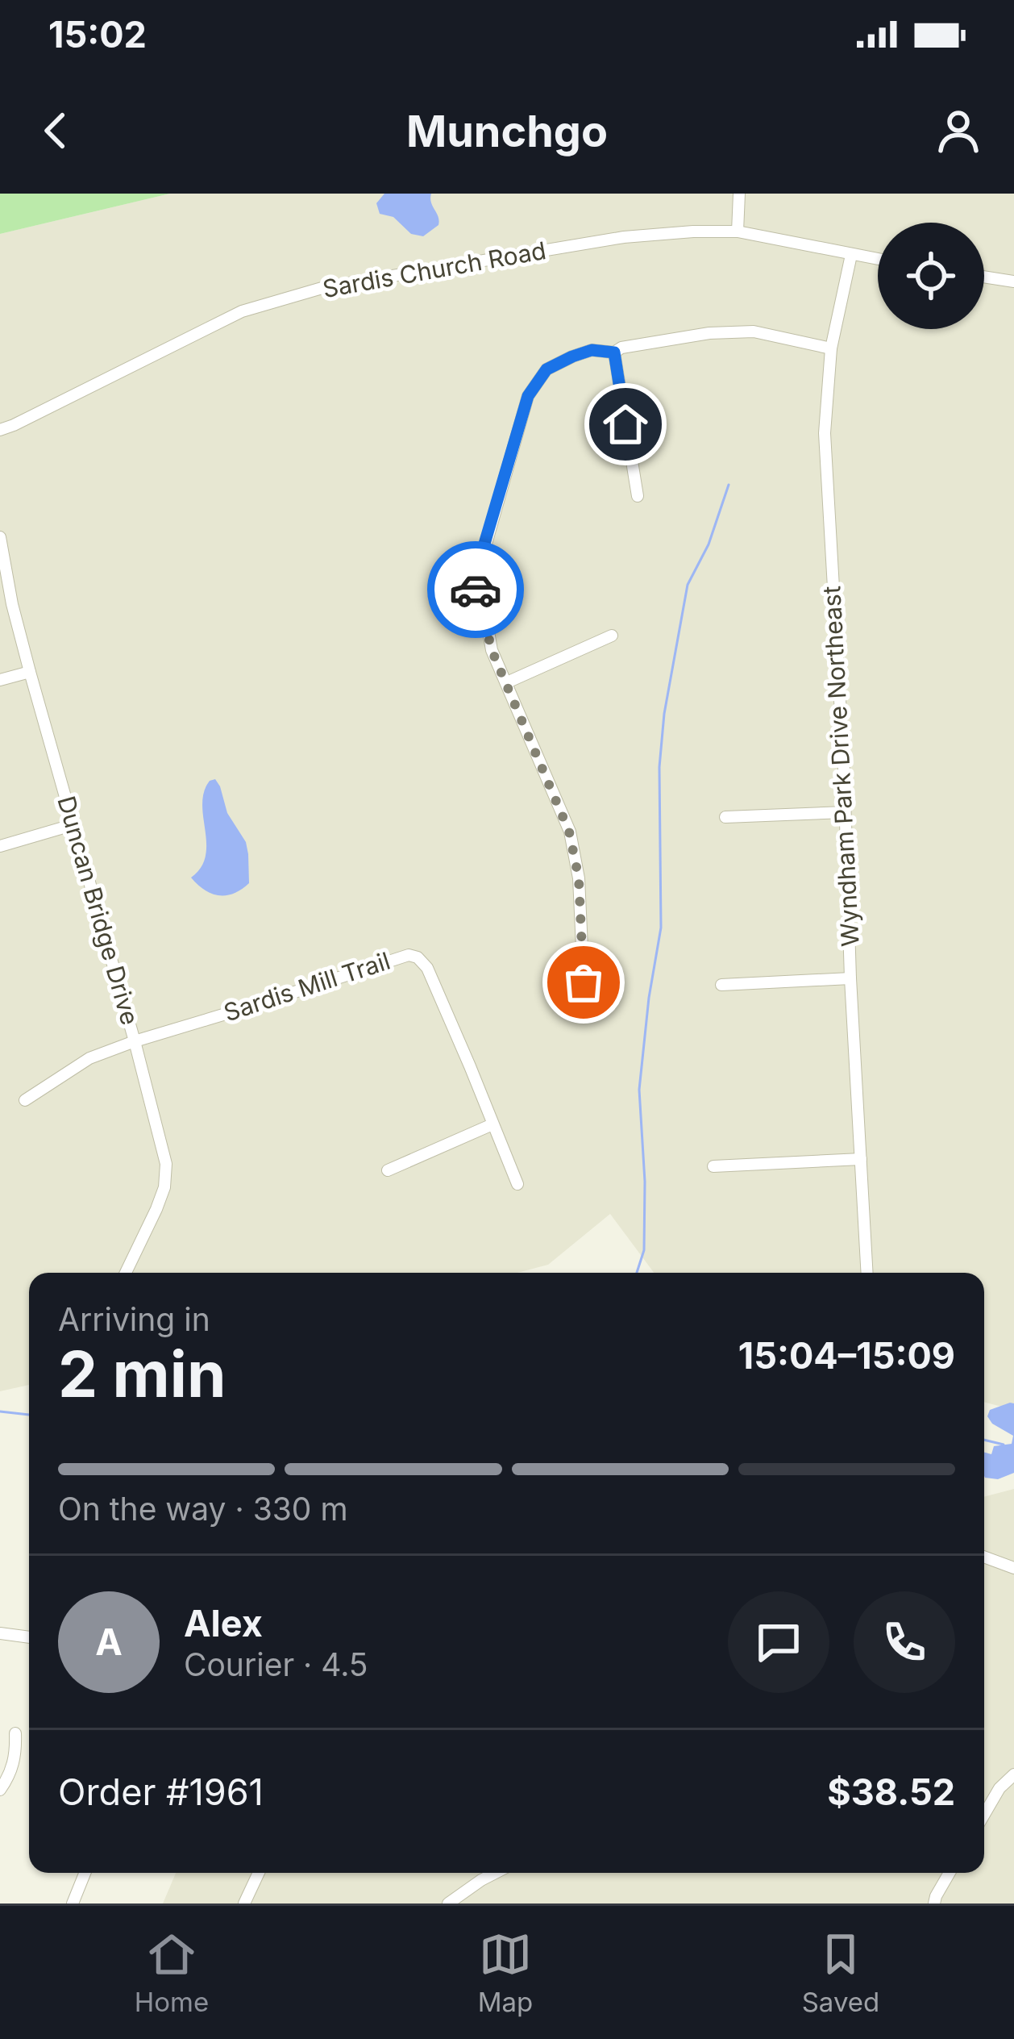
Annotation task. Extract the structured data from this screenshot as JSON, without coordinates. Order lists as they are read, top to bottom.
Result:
{
  "streets": {
    "street": [
      "Sardis Church Road",
      "Wyndham Park Drive Northeast",
      "Duncan Bridge Drive",
      "Sardis Mill Trail"
    ]
  },
  "crossings": [
    ["Sardis Church Road", "Wyndham Park Drive Northeast"],
    ["Duncan Bridge Drive", "Sardis Mill Trail"]
  ],
  "page": {
    "status": "15:02",
    "header": "Munchgo",
    "heading": ["2 min", "Arriving in", "15:04–15:09"],
    "panel": [
      "Alex",
      "Courier · 4.5",
      "Order #1961",
      "$38.52"
    ],
    "bar": "On the way · 330 m",
    "round": "A",
    "tabs": ["Home", "Map", "Saved"]
  }
}
